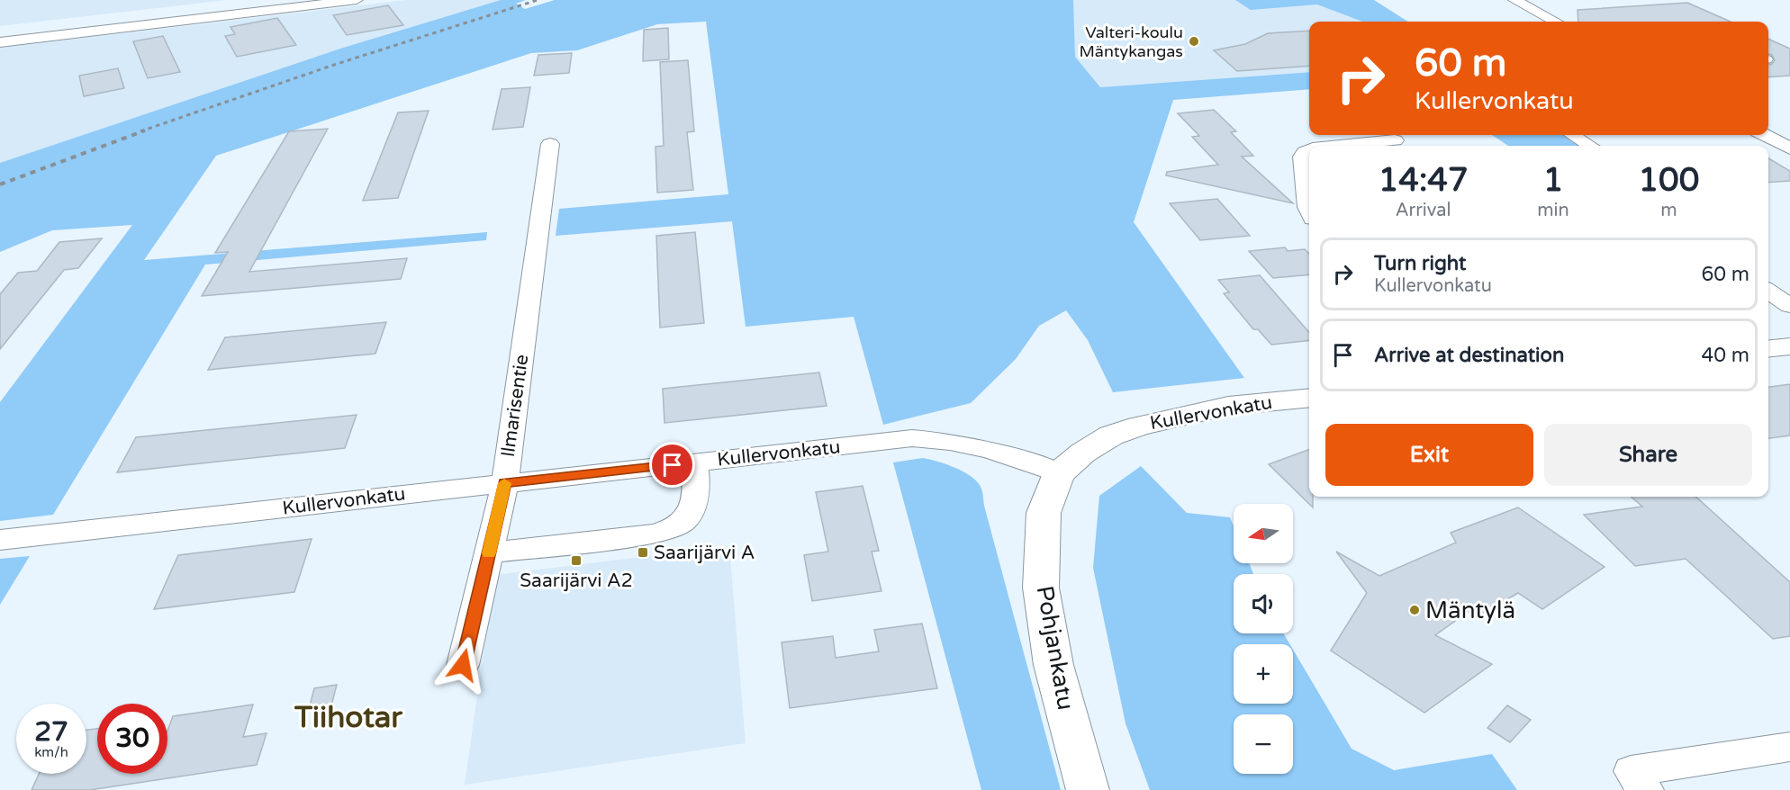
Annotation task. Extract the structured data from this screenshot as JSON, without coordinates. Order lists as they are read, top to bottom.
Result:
{
  "streets": {
    "main road": ["Kullervonkatu", "Pohjankatu"],
    "street": ["Ilmarisentie"]
  },
  "crossings": [
    ["Ilmarisentie", "Kullervonkatu"],
    ["Kullervonkatu", "Pohjankatu"]
  ],
  "districts": ["Tiihotar"],
  "places": {
    "other": ["Valteri-koulu Mäntykangas", "Mäntylä"],
    "transit": ["Saarijärvi A", "Saarijärvi A2"]
  },
  "north": "left",
  "page": {
    "turn": ["60 m", "Kullervonkatu"],
    "eta": [
      "14:47",
      "Arrival",
      "1",
      "min",
      "100",
      "m"
    ],
    "list": [
      {
        "name": "Turn right",
        "note": "Kullervonkatu",
        "value": "60 m"
      },
      {
        "name": "Arrive at destination",
        "value": "40 m"
      }
    ],
    "buttons": ["Exit", "Share"],
    "map_buttons": ["+", "−"],
    "speed": "27 km/h",
    "limit": "30"
  }
}
